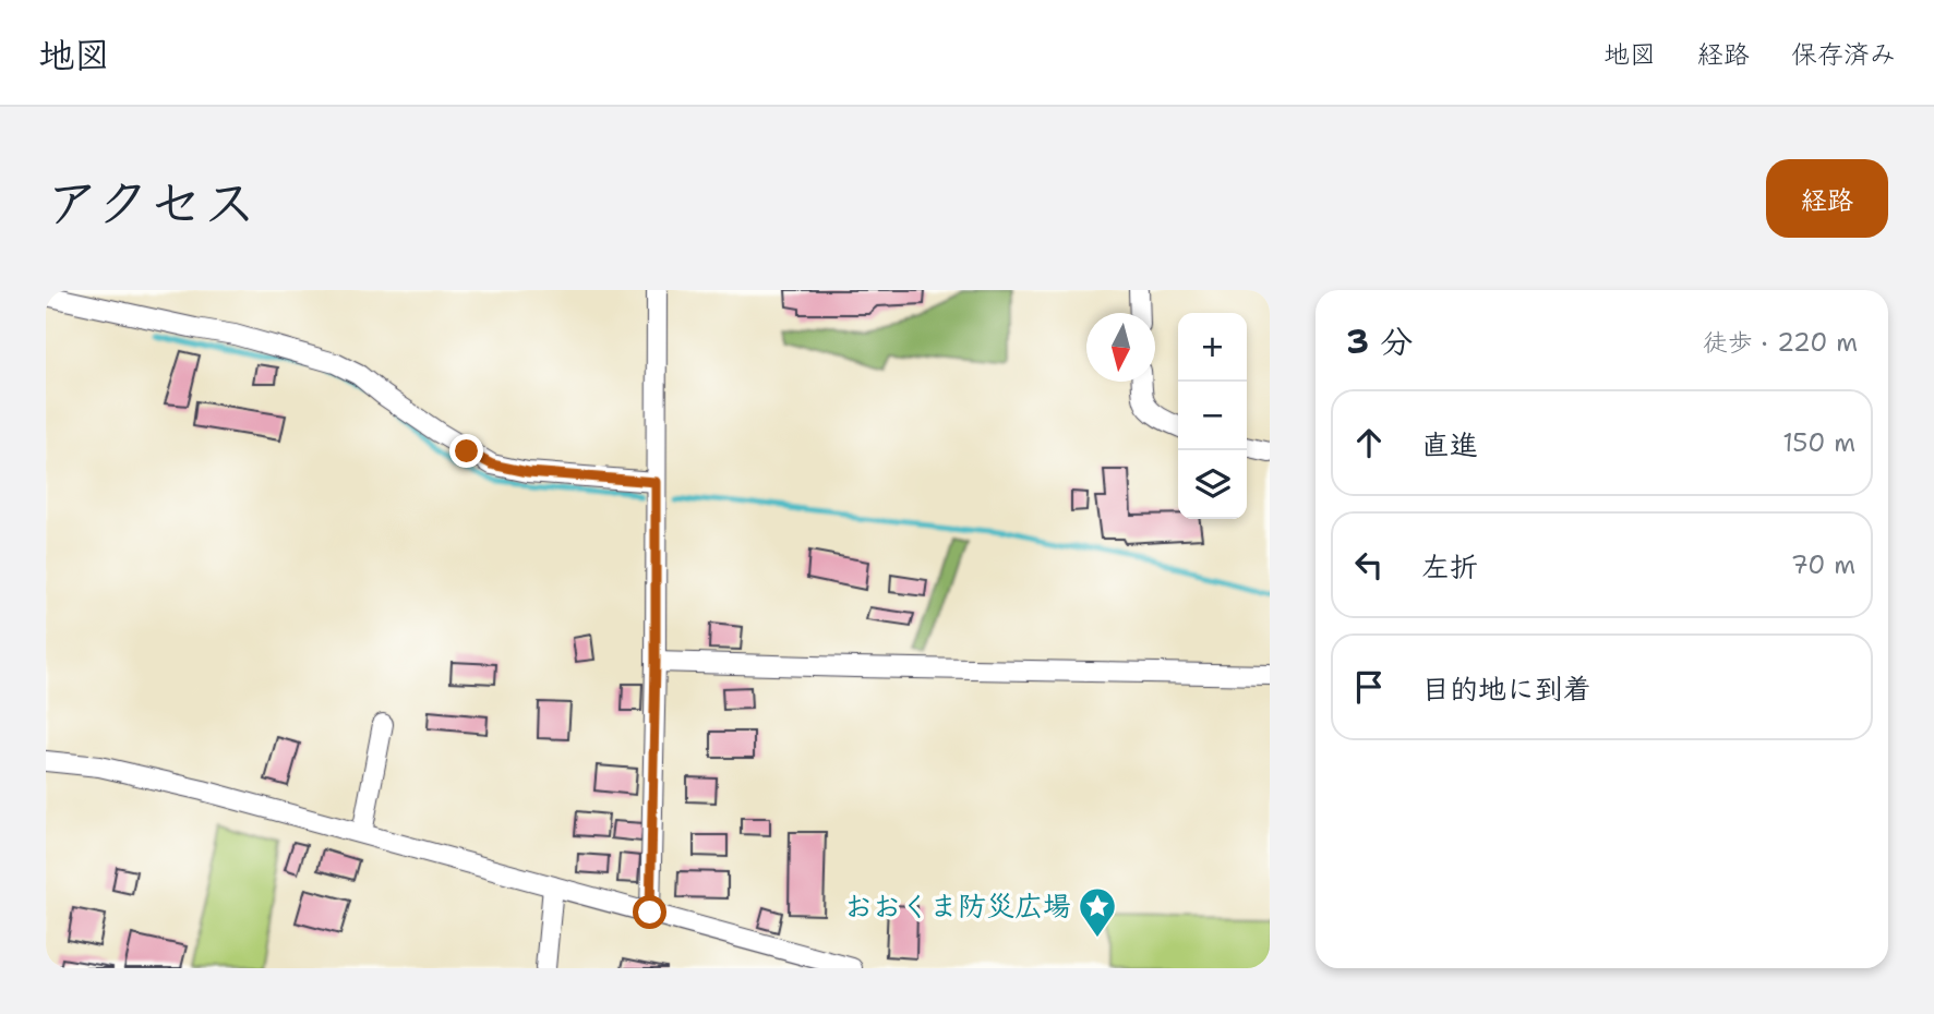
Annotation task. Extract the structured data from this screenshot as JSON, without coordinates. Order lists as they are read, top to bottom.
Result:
{
  "places": {
    "place": ["おおくま防災広場"]
  },
  "north": "bottom",
  "page": {
    "header": "地図",
    "nav": ["地図", "経路", "保存済み"],
    "title": "アクセス",
    "buttons": "経路",
    "heading": ["3 分", "徒歩 · 220 m"],
    "map_buttons": ["+", "−"],
    "list": [
      ["直進", "150 m"],
      ["左折", "70 m"],
      "目的地に到着"
    ]
  }
}
